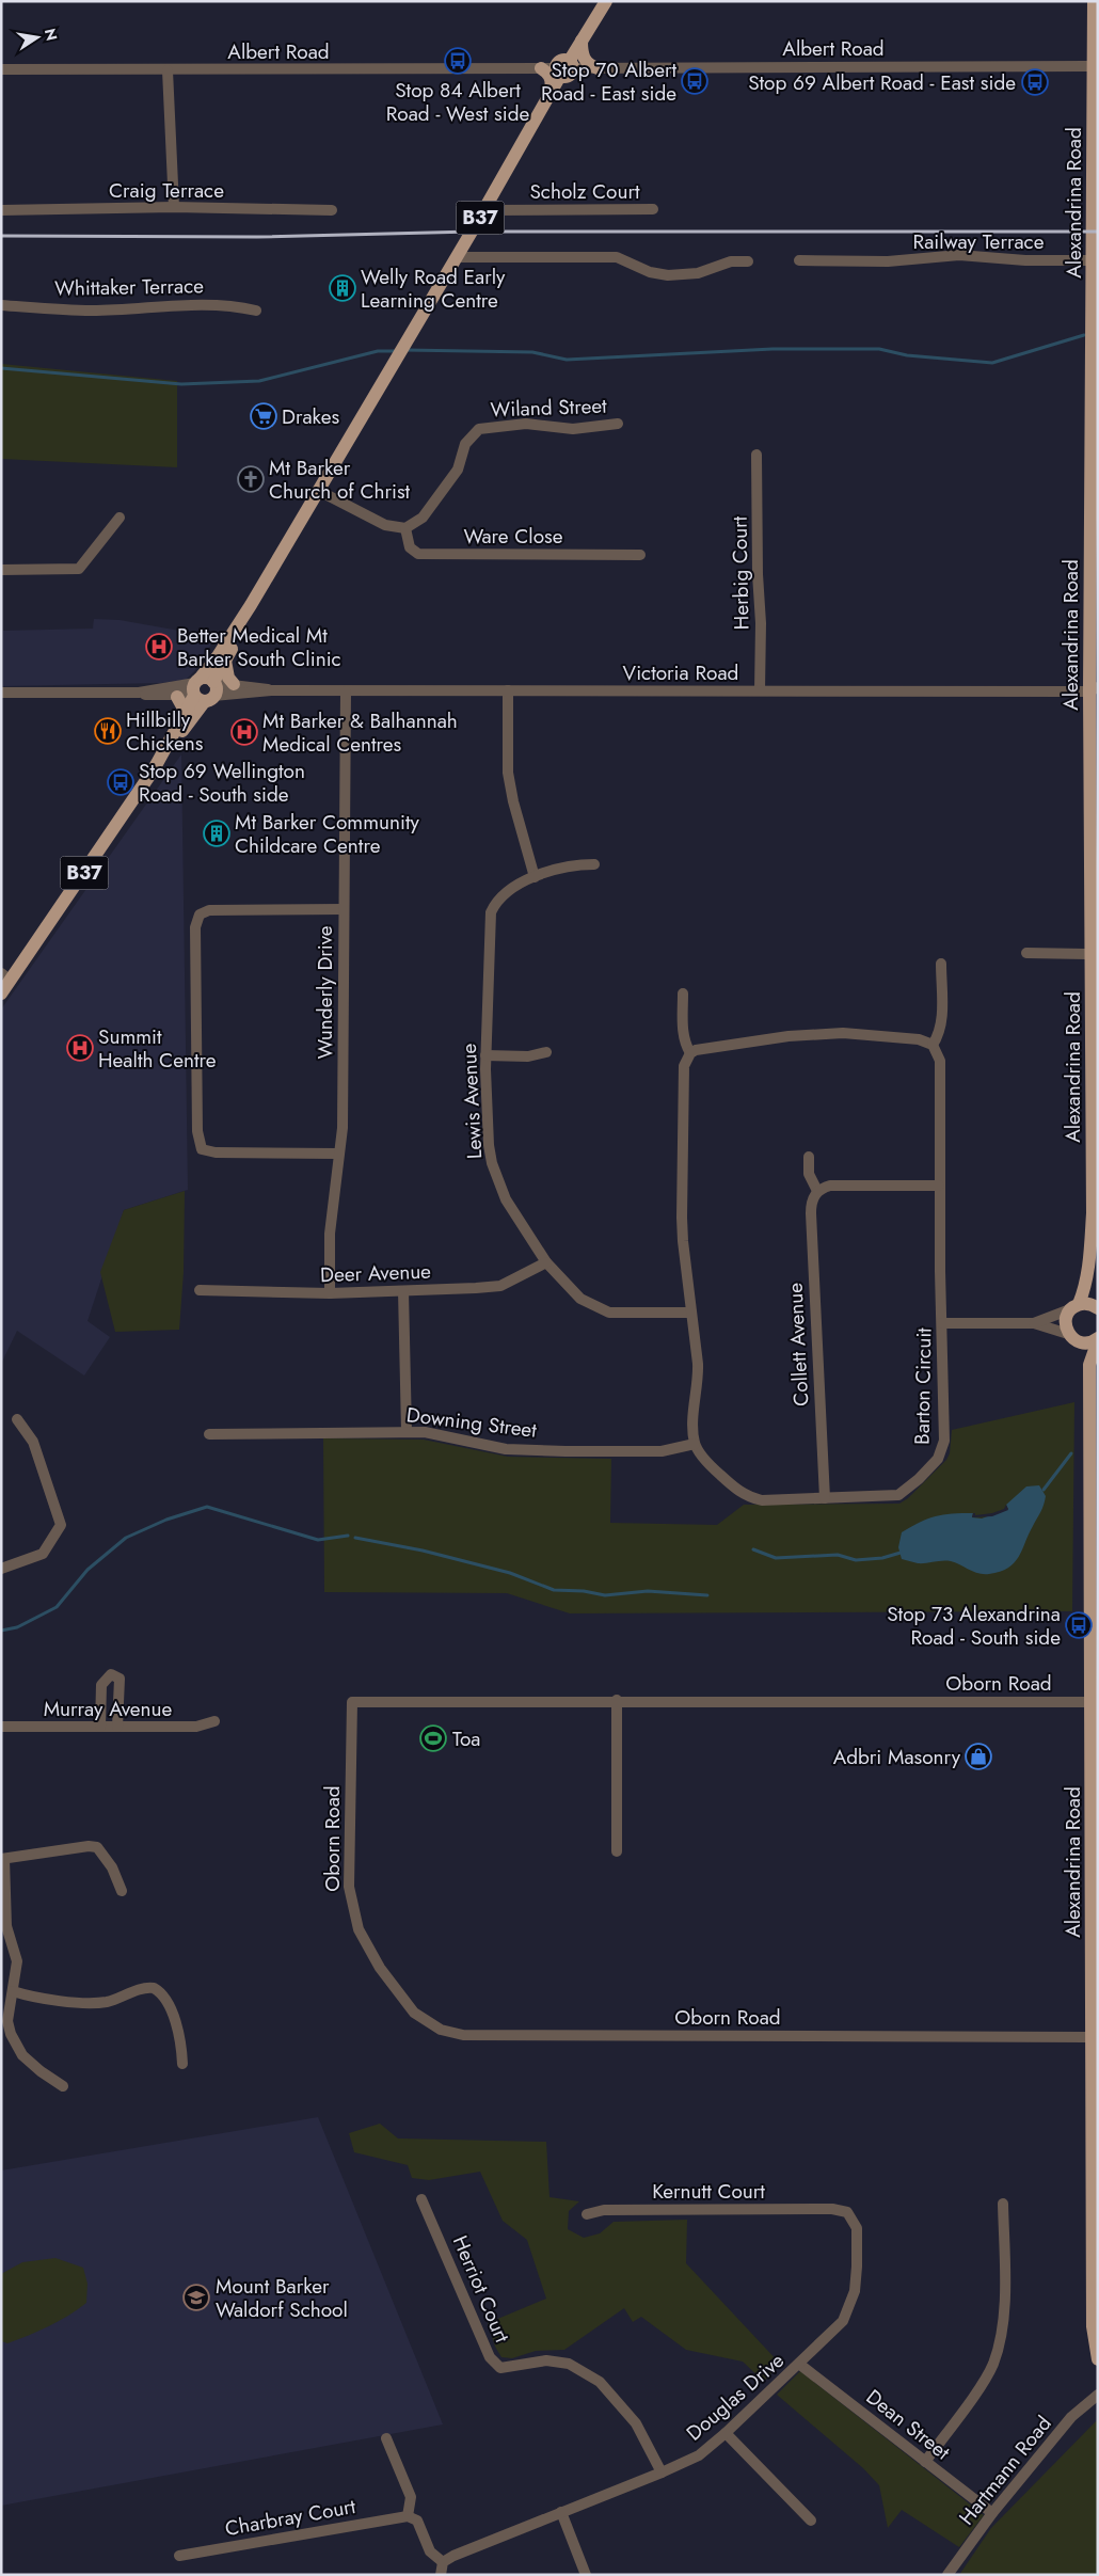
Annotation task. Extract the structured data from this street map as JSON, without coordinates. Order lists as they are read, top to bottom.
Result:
{
  "streets": {
    "main road": ["Alexandrina Road", "B37"],
    "street": [
      "Albert Road",
      "Craig Terrace",
      "Scholz Court",
      "Railway Terrace",
      "Whittaker Terrace",
      "Wiland Street",
      "Ware Close",
      "Herbig Court",
      "Victoria Road",
      "Wunderly Drive",
      "Lewis Avenue",
      "Deer Avenue",
      "Collett Avenue",
      "Barton Circuit",
      "Downing Street",
      "Oborn Road",
      "Murray Avenue",
      "Kernutt Court",
      "Herriot Court",
      "Douglas Drive",
      "Dean Street",
      "Hartmann Road",
      "Charbray Court"
    ]
  },
  "crossings": [
    ["Albert Road", "Alexandrina Road"],
    ["Albert Road", "B37"],
    ["Scholz Court", "B37"],
    ["Alexandrina Road", "Railway Terrace"],
    ["Alexandrina Road", "Victoria Road"],
    ["Alexandrina Road", "Oborn Road"],
    ["B37", "Victoria Road"],
    ["Wiland Street", "Ware Close"],
    ["Herbig Court", "Victoria Road"],
    ["Victoria Road", "Wunderly Drive"],
    ["Wunderly Drive", "Deer Avenue"],
    ["Lewis Avenue", "Deer Avenue"],
    ["Collett Avenue", "Barton Circuit"],
    ["Barton Circuit", "Downing Street"],
    ["Kernutt Court", "Douglas Drive"],
    ["Herriot Court", "Douglas Drive"],
    ["Douglas Drive", "Dean Street"],
    ["Dean Street", "Hartmann Road"]
  ],
  "places": {
    "bus stop": [
      "Stop 84 Albert Road - West side",
      "Stop 70 Albert Road - East side",
      "Stop 69 Albert Road - East side",
      "Stop 69 Wellington Road - South side",
      "Stop 73 Alexandrina Road - South side"
    ],
    "building": ["Welly Road Early Learning Centre", "Mt Barker Community Childcare Centre"],
    "supermarket": ["Drakes"],
    "church": ["Mt Barker Church of Christ"],
    "hospital": ["Better Medical Mt Barker South Clinic", "Mt Barker & Balhannah Medical Centres", "Summit Health Centre"],
    "restaurant": ["Hillbilly Chickens"],
    "sports": ["Toa"],
    "shop": ["Adbri Masonry"],
    "school or university": ["Mount Barker Waldorf School"]
  },
  "north": "right"
}
